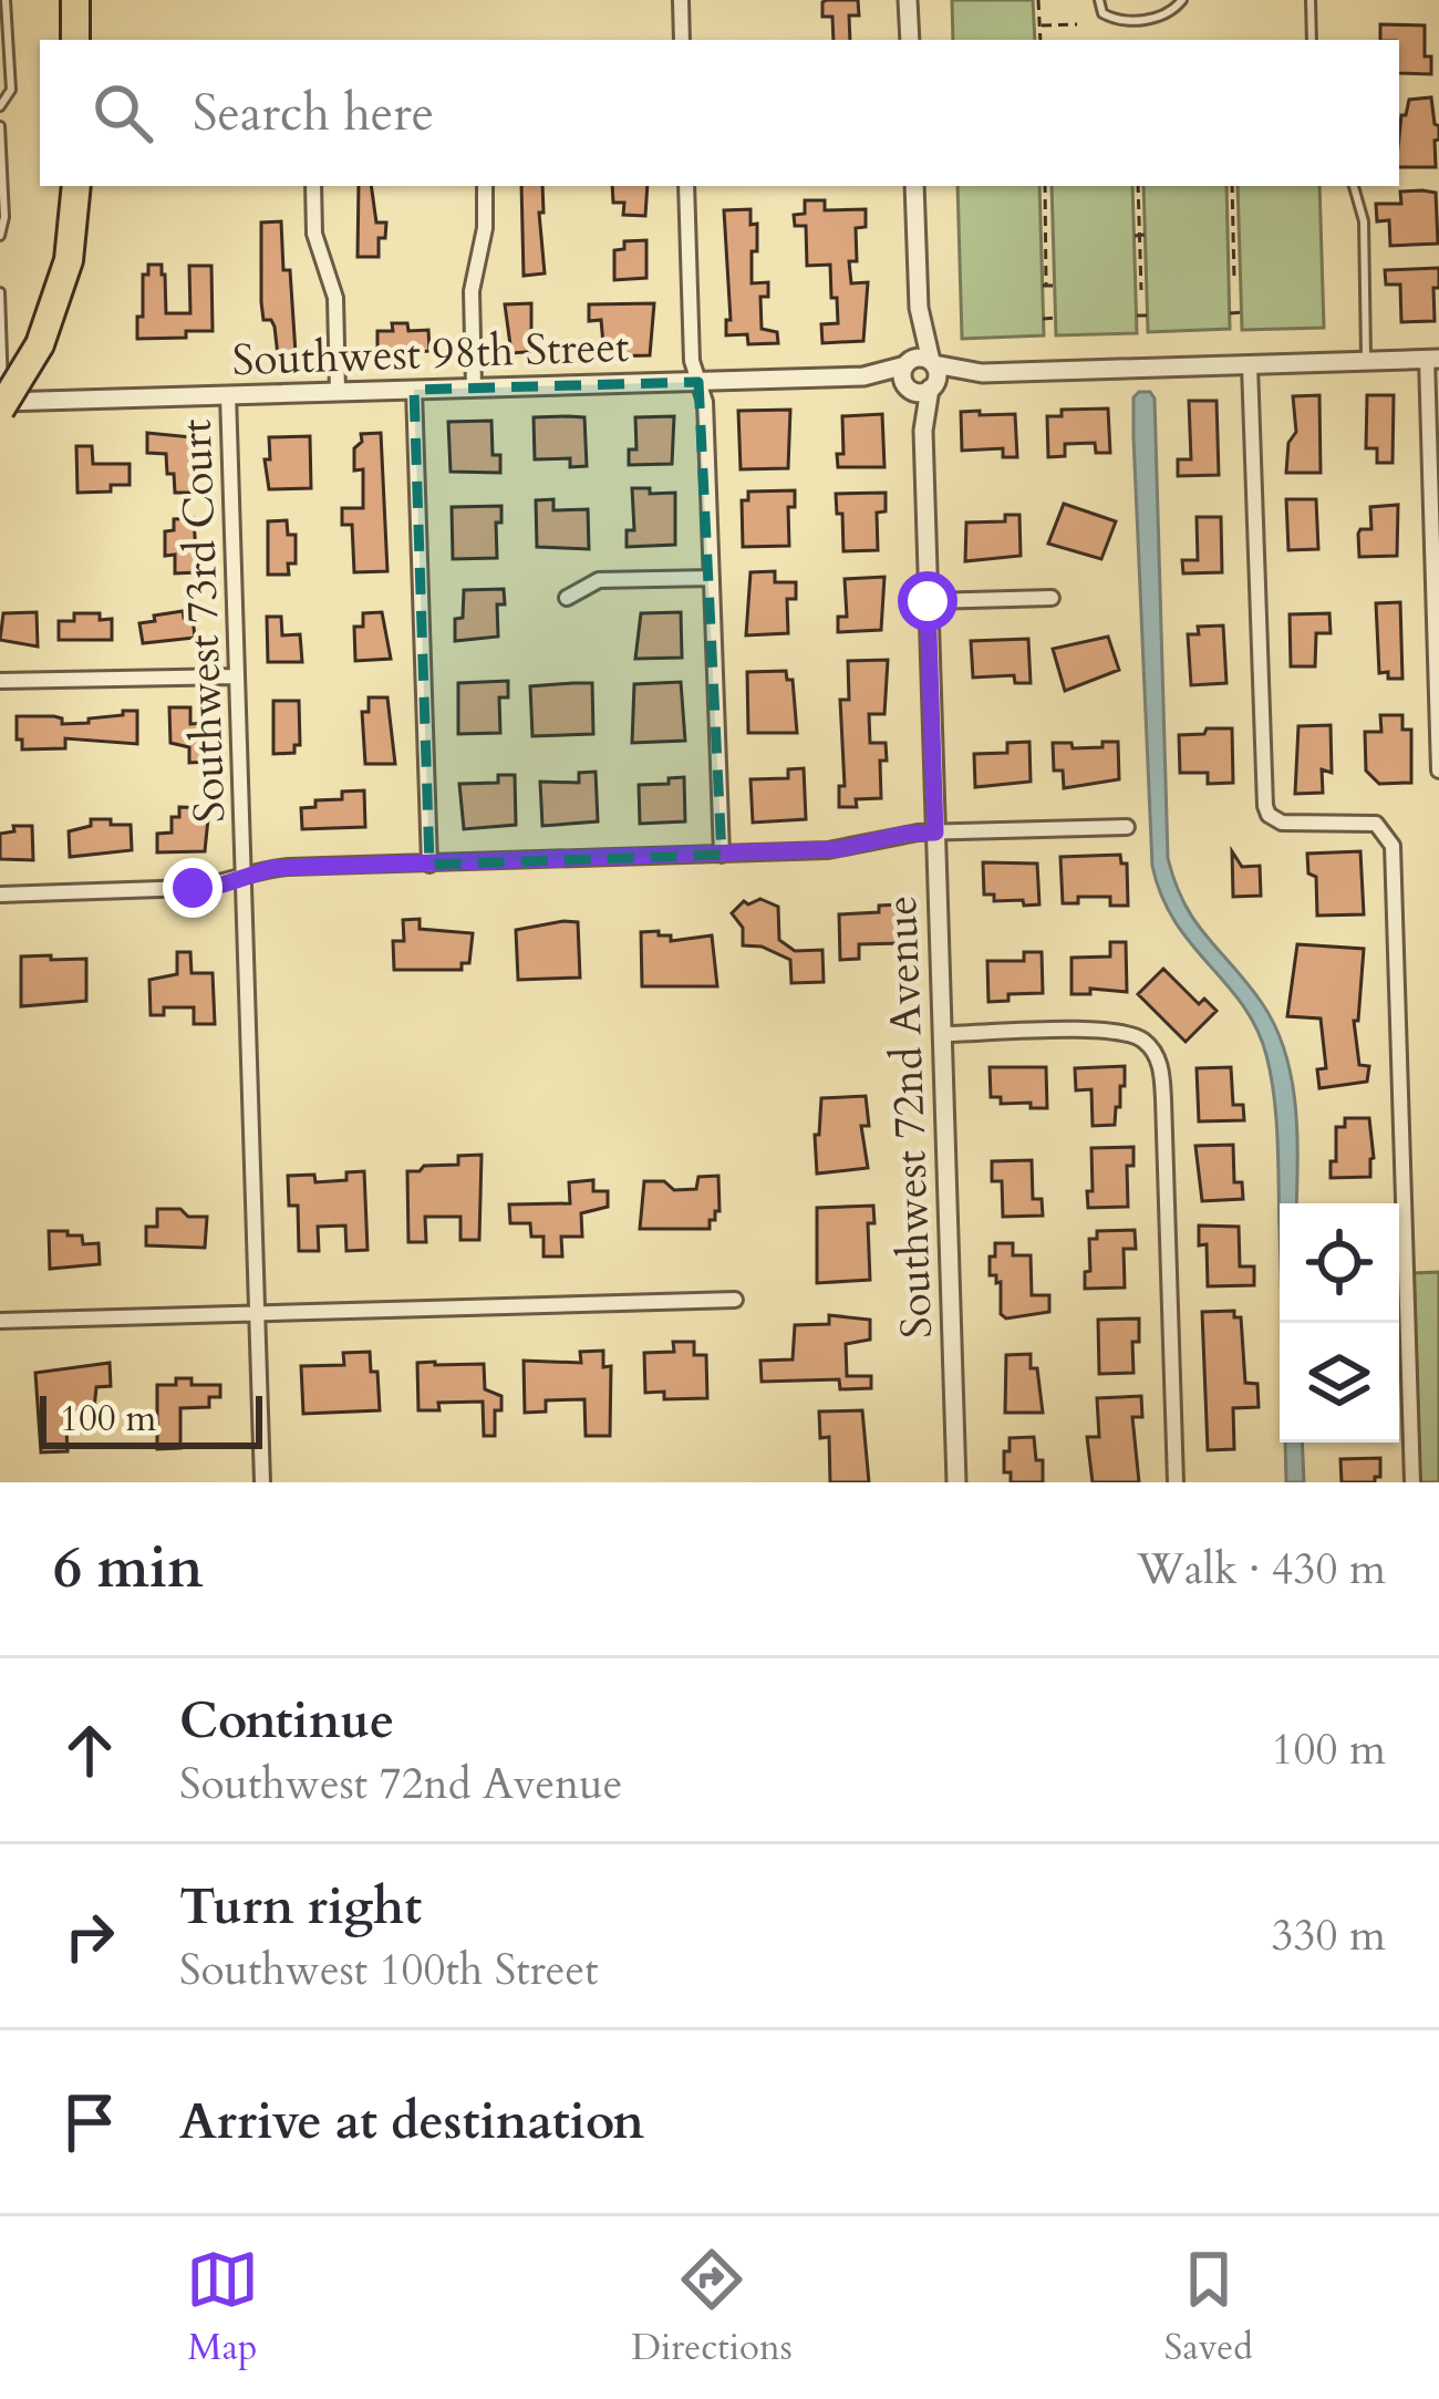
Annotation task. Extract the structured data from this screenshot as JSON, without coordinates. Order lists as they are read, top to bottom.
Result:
{
  "streets": {
    "street": ["Southwest 98th Street", "Southwest 73rd Court", "Southwest 72nd Avenue"]
  },
  "crossings": [
    ["Southwest 98th Street", "Southwest 73rd Court"],
    ["Southwest 98th Street", "Southwest 72nd Avenue"]
  ],
  "scale_bar": "100 m",
  "page": {
    "search": "Search here",
    "scale": "100 m",
    "heading": ["6 min", "Walk · 430 m"],
    "list": [
      ["Continue", "Southwest 72nd Avenue", "100 m"],
      ["Turn right", "Southwest 100th Street", "330 m"],
      "Arrive at destination"
    ],
    "nav": ["Map", "Directions", "Saved"]
  }
}
